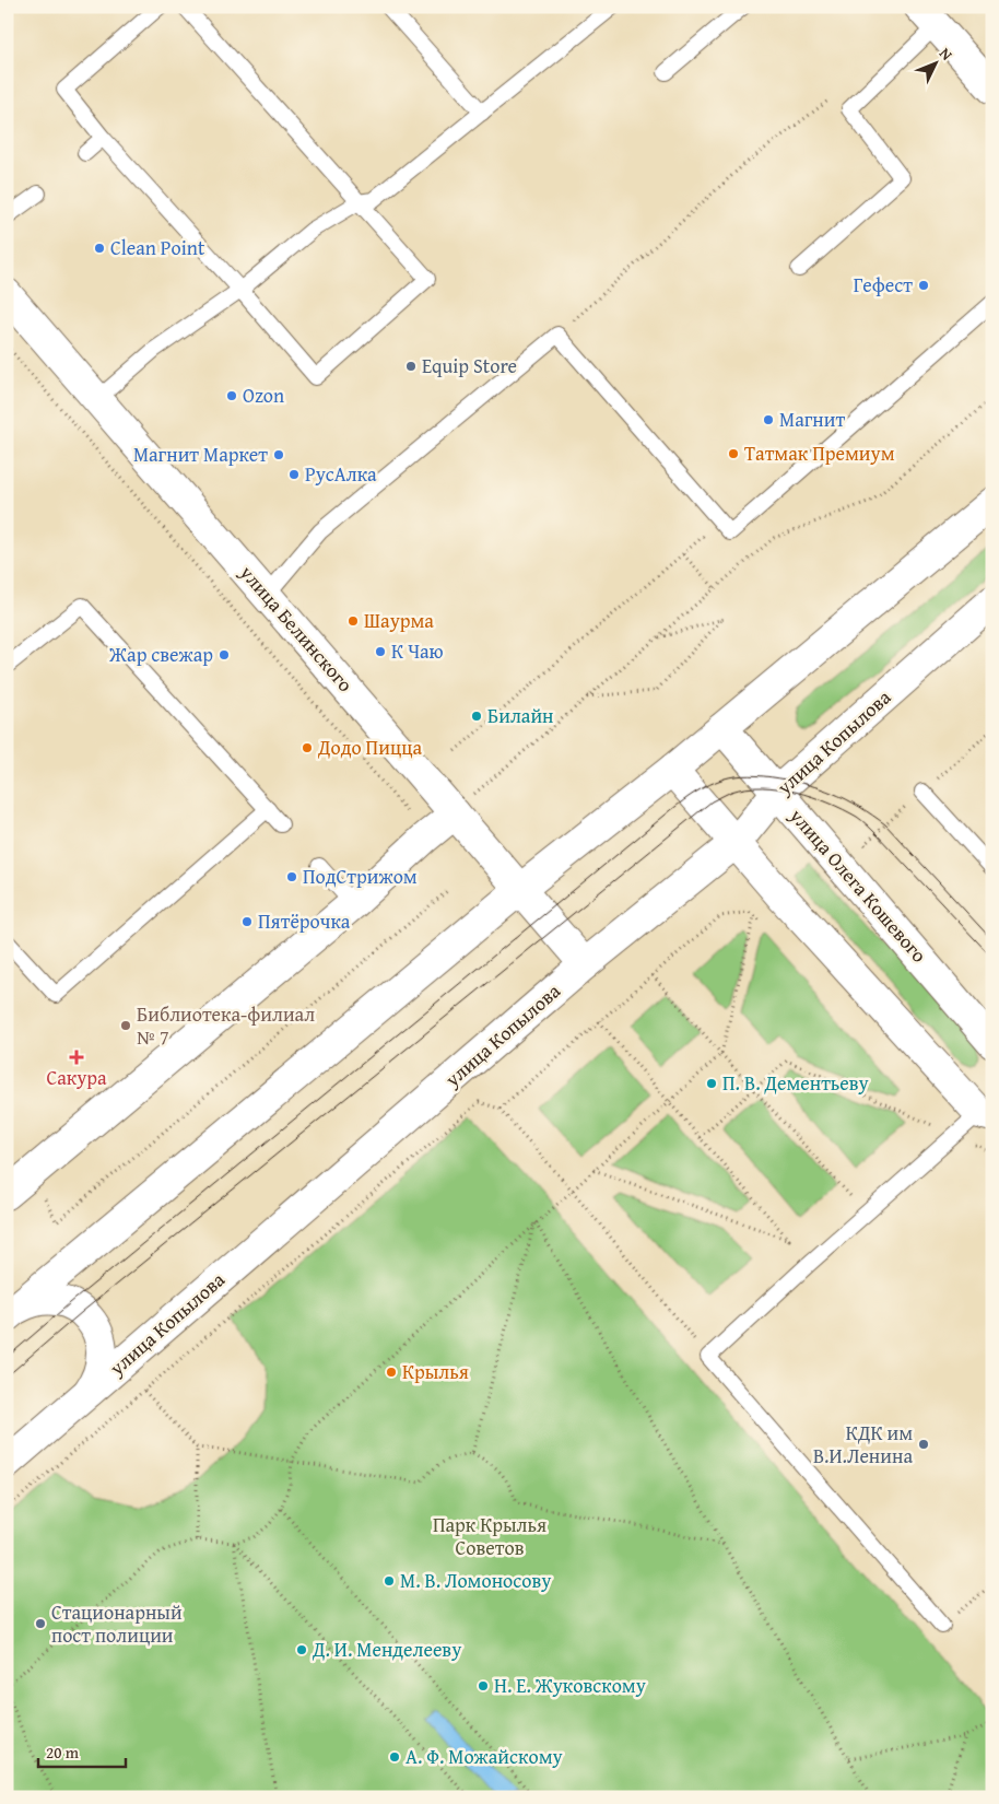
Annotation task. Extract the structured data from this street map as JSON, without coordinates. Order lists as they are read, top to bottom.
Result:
{
  "streets": {
    "main road": ["улица Белинского", "улица Копылова", "улица Олега Кошевого"]
  },
  "crossings": [
    ["улица Белинского", "улица Копылова"],
    ["улица Копылова", "улица Олега Кошевого"]
  ],
  "parks": ["Парк Крылья Советов"],
  "places": {
    "other": [
      "Clean Point",
      "Гефест",
      "Equip Store",
      "Ozon",
      "Магнит",
      "Татмак Премиум",
      "Магнит Маркет",
      "РусАлка",
      "Шаурма",
      "К Чаю",
      "Жар свежар",
      "Билайн",
      "Додо Пицца",
      "ПодСтрижом",
      "Пятёрочка",
      "Библиотека-филиал № 7",
      "П. В. Дементьеву",
      "Крылья",
      "КДК им В.И.Ленина",
      "М. В. Ломоносову",
      "Стационарный пост полиции",
      "Д. И. Менделееву",
      "Н. Е. Жуковскому",
      "А. Ф. Можайскому"
    ],
    "health": ["Сакура"]
  },
  "scale_bar": "20 m",
  "north": "top right"
}
